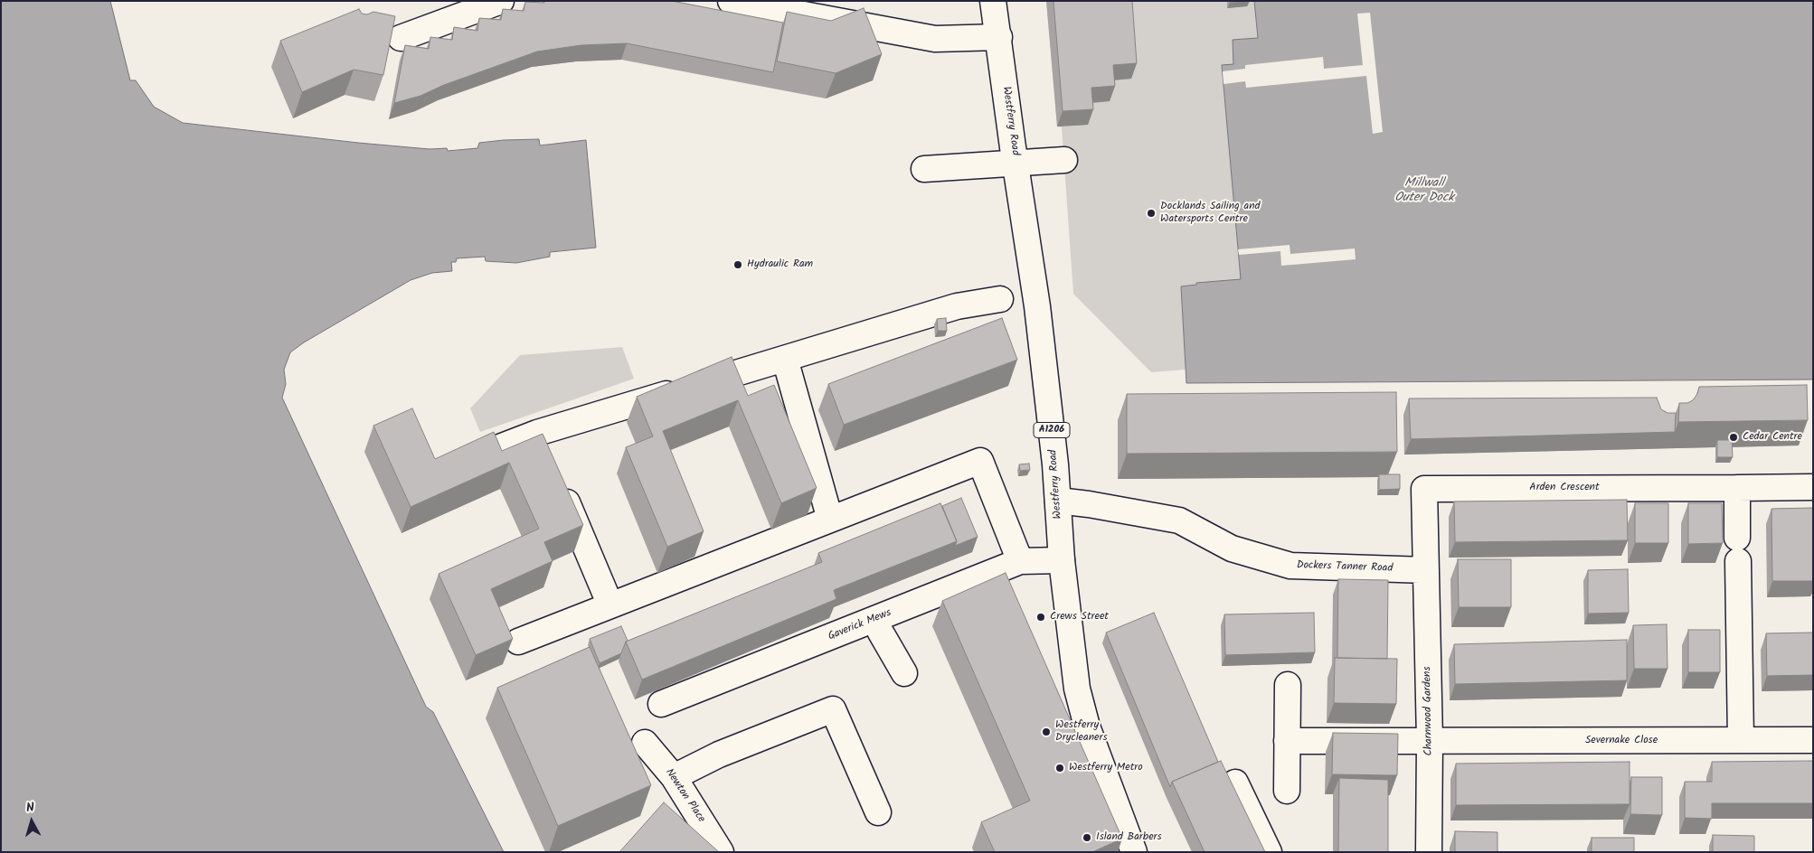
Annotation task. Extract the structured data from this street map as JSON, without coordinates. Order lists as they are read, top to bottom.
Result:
{
  "streets": {
    "street": [
      "Westferry Road",
      "A1206",
      "Arden Crescent",
      "Dockers Tanner Road",
      "Gaverick Mews",
      "Charnwood Gardens",
      "Severnake Close",
      "Newton Place"
    ]
  },
  "crossings": [
    ["Westferry Road", "Dockers Tanner Road"],
    ["Westferry Road", "Gaverick Mews"],
    ["Arden Crescent", "Dockers Tanner Road"],
    ["Arden Crescent", "Charnwood Gardens"],
    ["Dockers Tanner Road", "Charnwood Gardens"],
    ["Charnwood Gardens", "Severnake Close"]
  ],
  "water": ["Millwall Outer Dock"],
  "places": [
    "Docklands Sailing and Watersports Centre",
    "Hydraulic Ram",
    "Cedar Centre",
    "Crews Street",
    "Westferry Drycleaners",
    "Westferry Metro",
    "Island Barbers"
  ],
  "north": "top"
}
